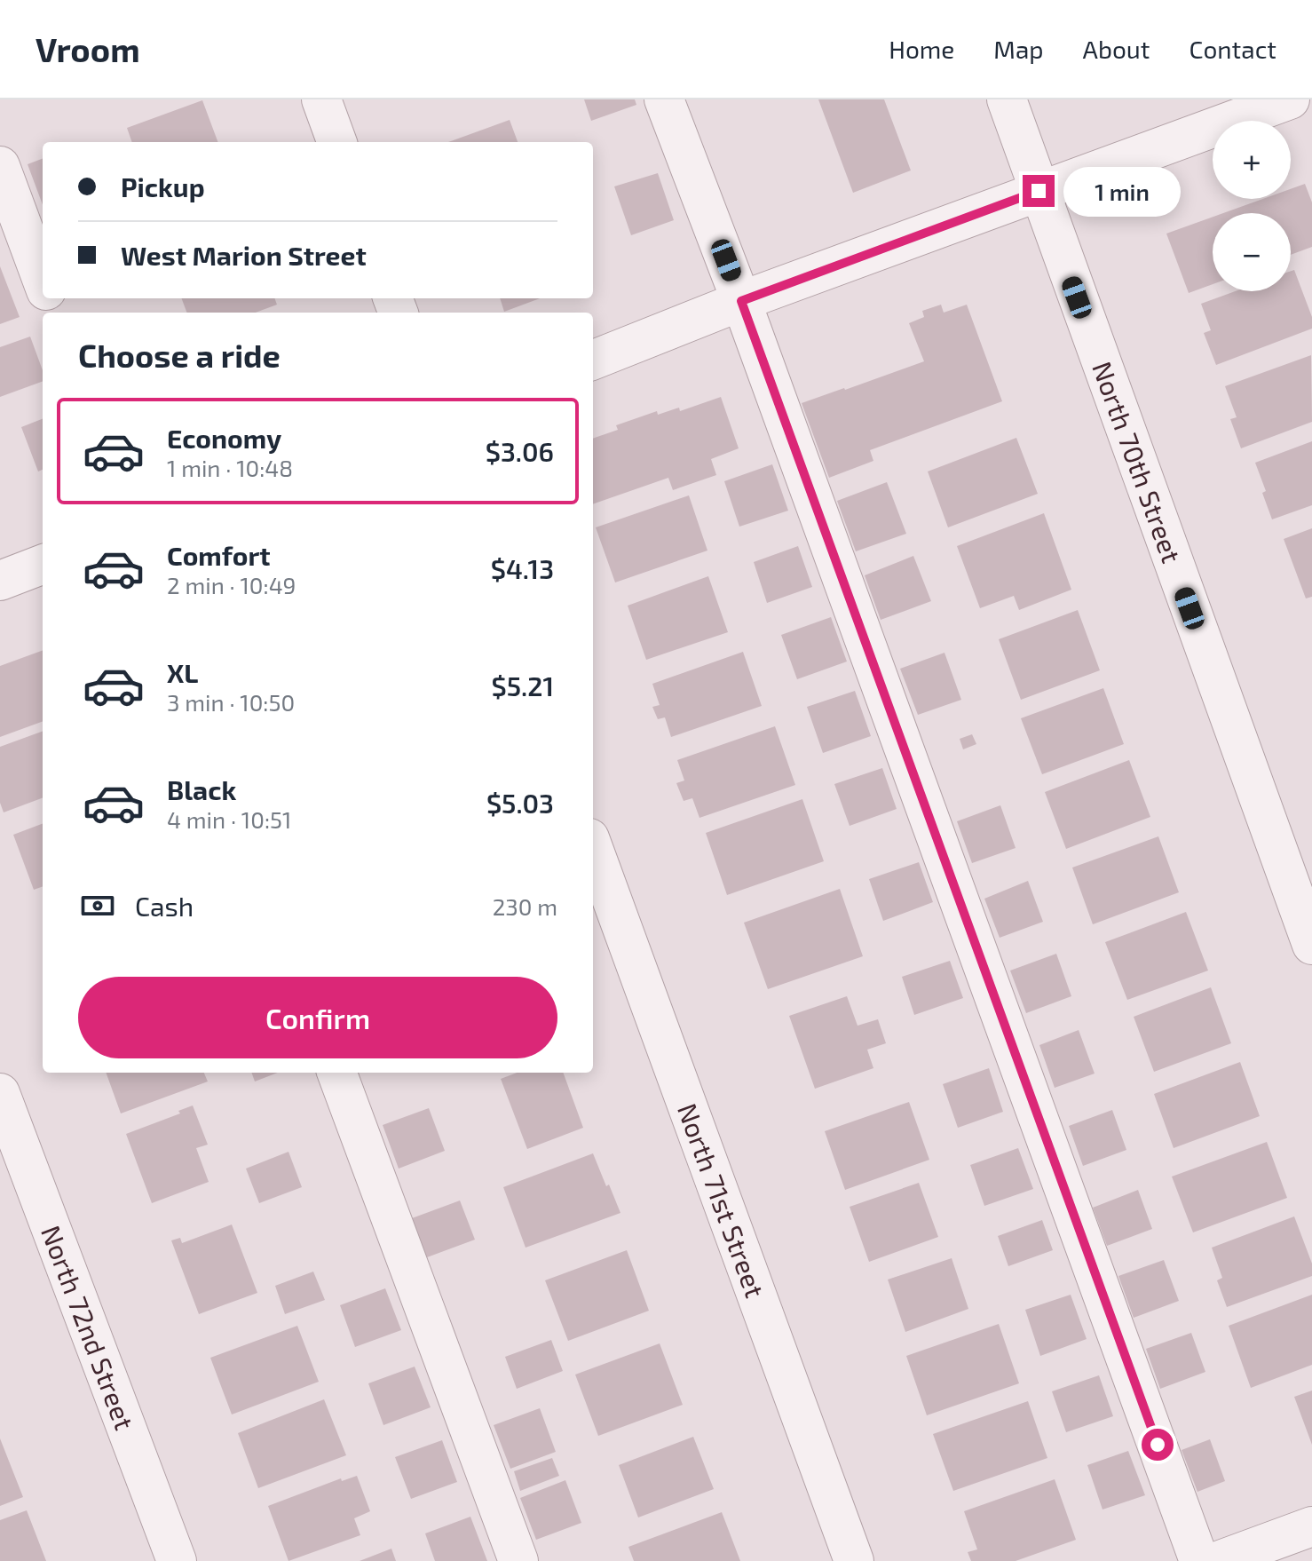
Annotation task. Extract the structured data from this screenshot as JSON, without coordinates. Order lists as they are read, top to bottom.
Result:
{
  "streets": {
    "street": ["North 70th Street", "North 71st Street", "North 72nd Street"]
  },
  "page": {
    "header": "Vroom",
    "nav": [
      "Home",
      "Map",
      "About",
      "Contact"
    ],
    "map_buttons": ["+", "−"],
    "banner": ["Pickup", "West Marion Street"],
    "bubble": "1 min",
    "heading": "Choose a ride",
    "list": [
      {
        "name": "Economy",
        "note": "1 min · 10:48",
        "value": "$3.06"
      },
      {
        "name": "Comfort",
        "note": "2 min · 10:49",
        "value": "$4.13"
      },
      {
        "name": "XL",
        "note": "3 min · 10:50",
        "value": "$5.21"
      },
      {
        "name": "Black",
        "note": "4 min · 10:51",
        "value": "$5.03"
      }
    ],
    "pay": ["Cash", "230 m"],
    "buttons": "Confirm"
  }
}
